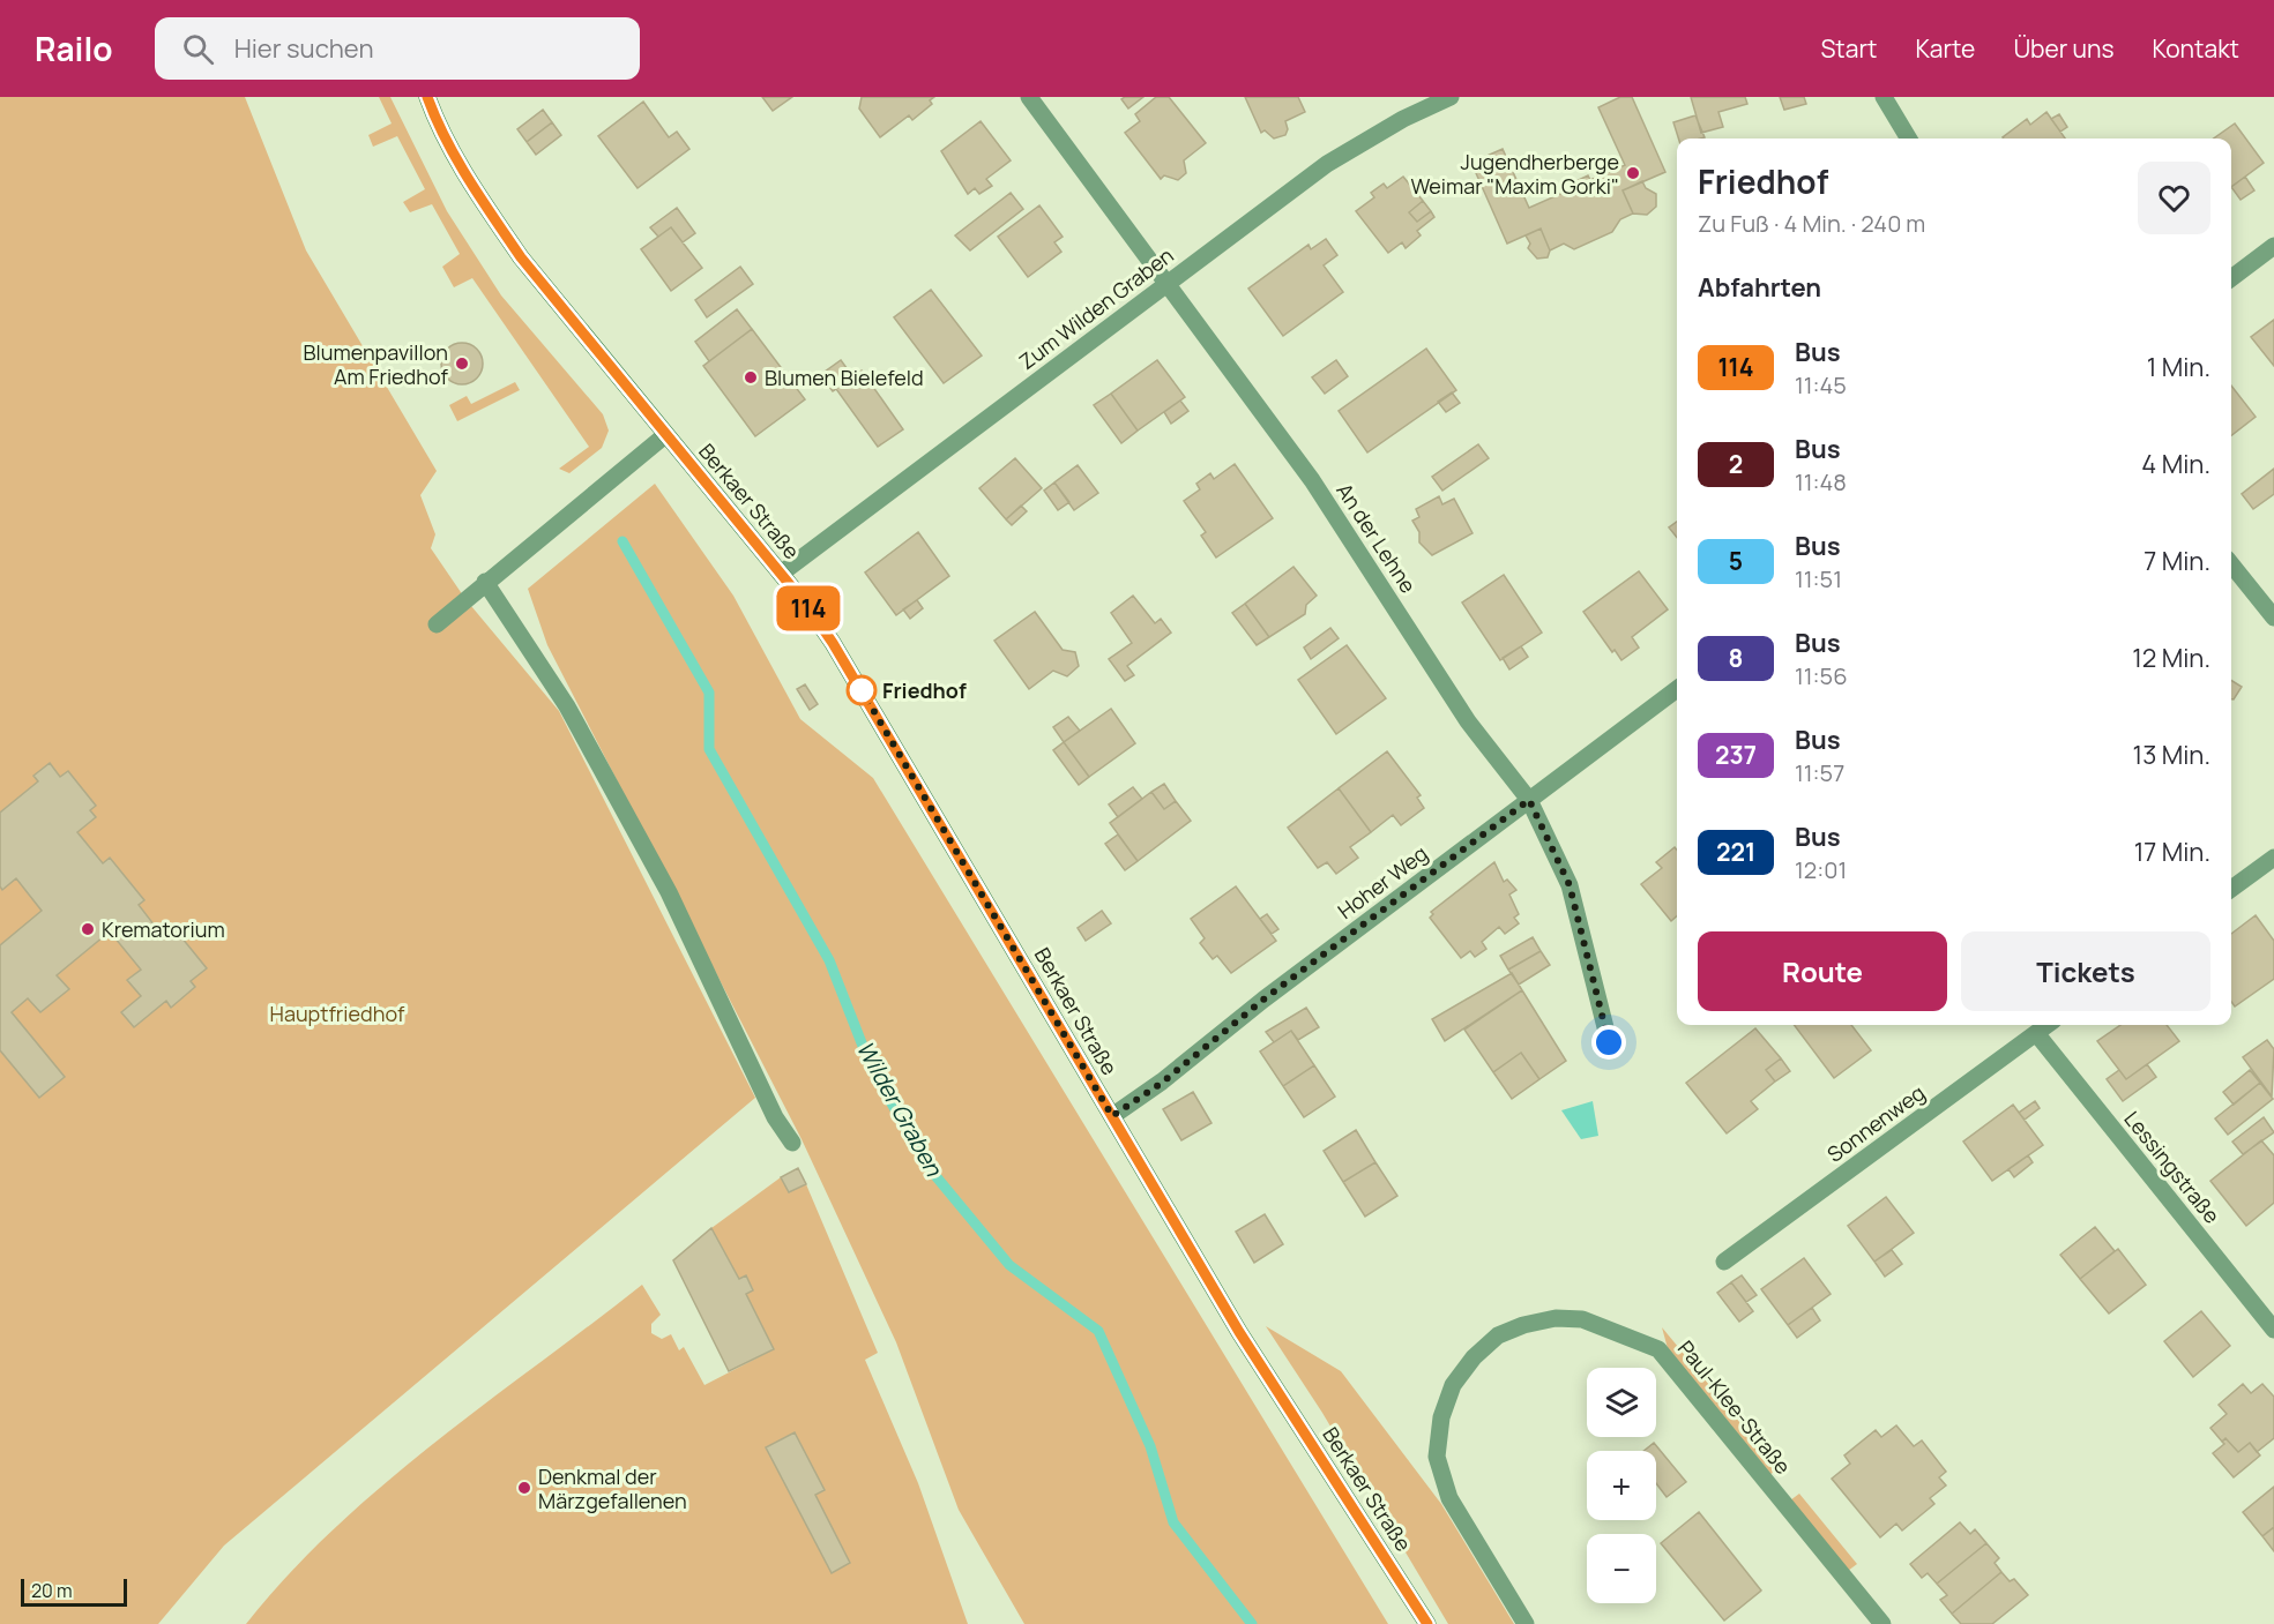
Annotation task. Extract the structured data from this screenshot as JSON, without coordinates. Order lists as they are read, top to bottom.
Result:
{
  "streets": {
    "main road": ["Berkaer Straße"],
    "street": [
      "Zum Wilden Graben",
      "An der Lehne",
      "Hoher Weg",
      "Sonnenweg",
      "Lessingstraße",
      "Paul-Klee-Straße"
    ]
  },
  "crossings": [
    ["Zum Wilden Graben", "Berkaer Straße"],
    ["Zum Wilden Graben", "An der Lehne"],
    ["Berkaer Straße", "Hoher Weg"],
    ["An der Lehne", "Hoher Weg"],
    ["Sonnenweg", "Lessingstraße"]
  ],
  "water": ["Wilder Graben"],
  "parks": ["Hauptfriedhof"],
  "places": [
    "Jugendherberge Weimar \"Maxim Gorki\"",
    "Blumenpavillon Am Friedhof",
    "Blumen Bielefeld",
    "Friedhof",
    "Krematorium",
    "Denkmal der Märzgefallenen"
  ],
  "lines": ["bus line 114"],
  "scale_bar": "20 m",
  "page": {
    "header": "Railo",
    "search": "Hier suchen",
    "nav": [
      "Start",
      "Karte",
      "Über uns",
      "Kontakt"
    ],
    "on_map": "114",
    "heading": [
      ["Friedhof", "Zu Fuß · 4 Min. · 240 m"],
      "Abfahrten"
    ],
    "list": [
      {
        "mark": "114",
        "name": "Bus",
        "note": "11:45",
        "value": "1 Min."
      },
      {
        "mark": "2",
        "name": "Bus",
        "note": "11:48",
        "value": "4 Min."
      },
      {
        "mark": "5",
        "name": "Bus",
        "note": "11:51",
        "value": "7 Min."
      },
      {
        "mark": "8",
        "name": "Bus",
        "note": "11:56",
        "value": "12 Min."
      },
      {
        "mark": "237",
        "name": "Bus",
        "note": "11:57",
        "value": "13 Min."
      },
      {
        "mark": "221",
        "name": "Bus",
        "note": "12:01",
        "value": "17 Min."
      }
    ],
    "buttons": ["Route", "Tickets"],
    "map_buttons": ["+", "−"],
    "scale": "20 m"
  }
}
